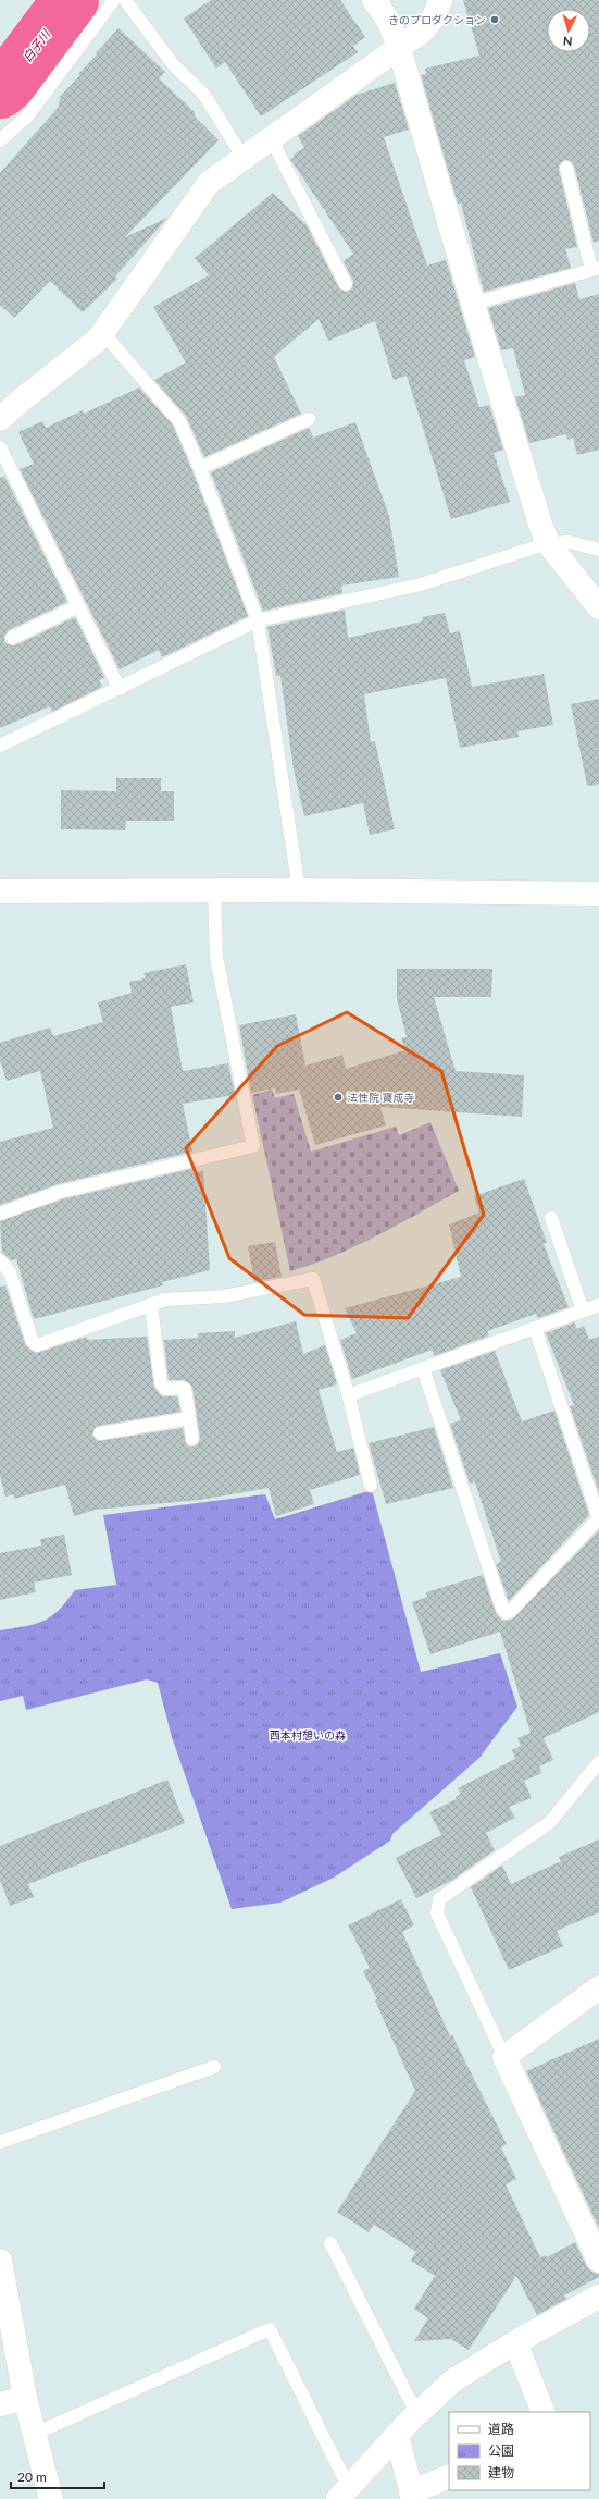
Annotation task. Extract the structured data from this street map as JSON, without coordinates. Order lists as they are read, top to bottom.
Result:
{
  "water": ["白子川"],
  "parks": ["西本村憩いの森"],
  "places": ["きのプロダクション", "法性院 寶成寺"],
  "legend": ["道路", "公園", "建物"],
  "scale_bar": "20 m",
  "north": "bottom"
}
